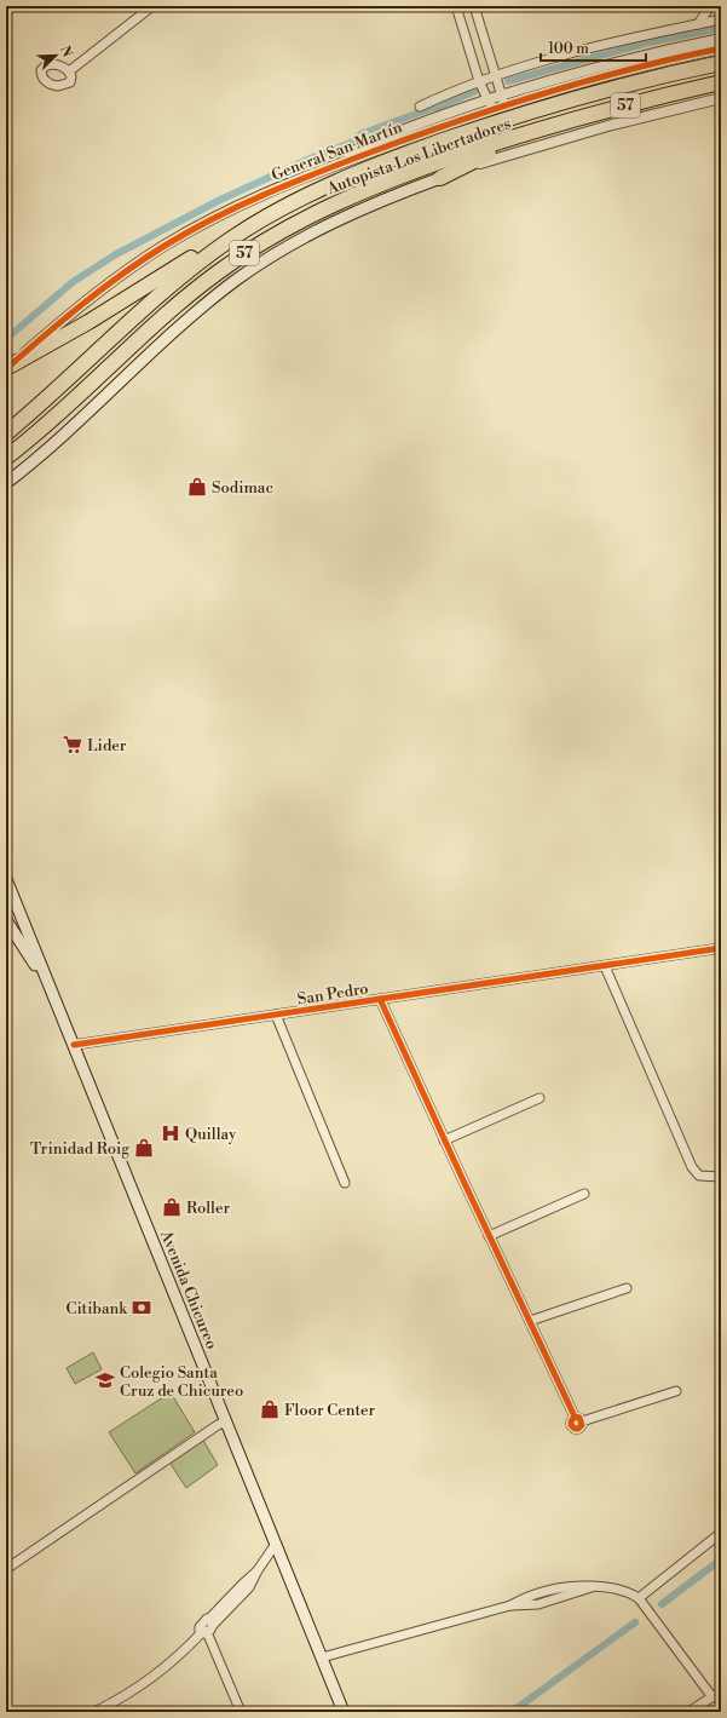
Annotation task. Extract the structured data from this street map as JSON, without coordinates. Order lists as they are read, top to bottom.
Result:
{
  "streets": {
    "highway": ["57", "Autopista Los Libertadores"],
    "main road": ["Avenida Chicureo"],
    "street": ["General San Martín", "San Pedro"]
  },
  "crossings": [
    ["San Pedro", "Avenida Chicureo"]
  ],
  "places": {
    "shop": [
      "Sodimac",
      "Trinidad Roig",
      "Roller",
      "Floor Center"
    ],
    "supermarket": ["Lider"],
    "hospital": ["Quillay"],
    "bank": ["Citibank"],
    "school or university": ["Colegio Santa Cruz de Chicureo"]
  },
  "scale_bar": "100 m",
  "north": "top right"
}
